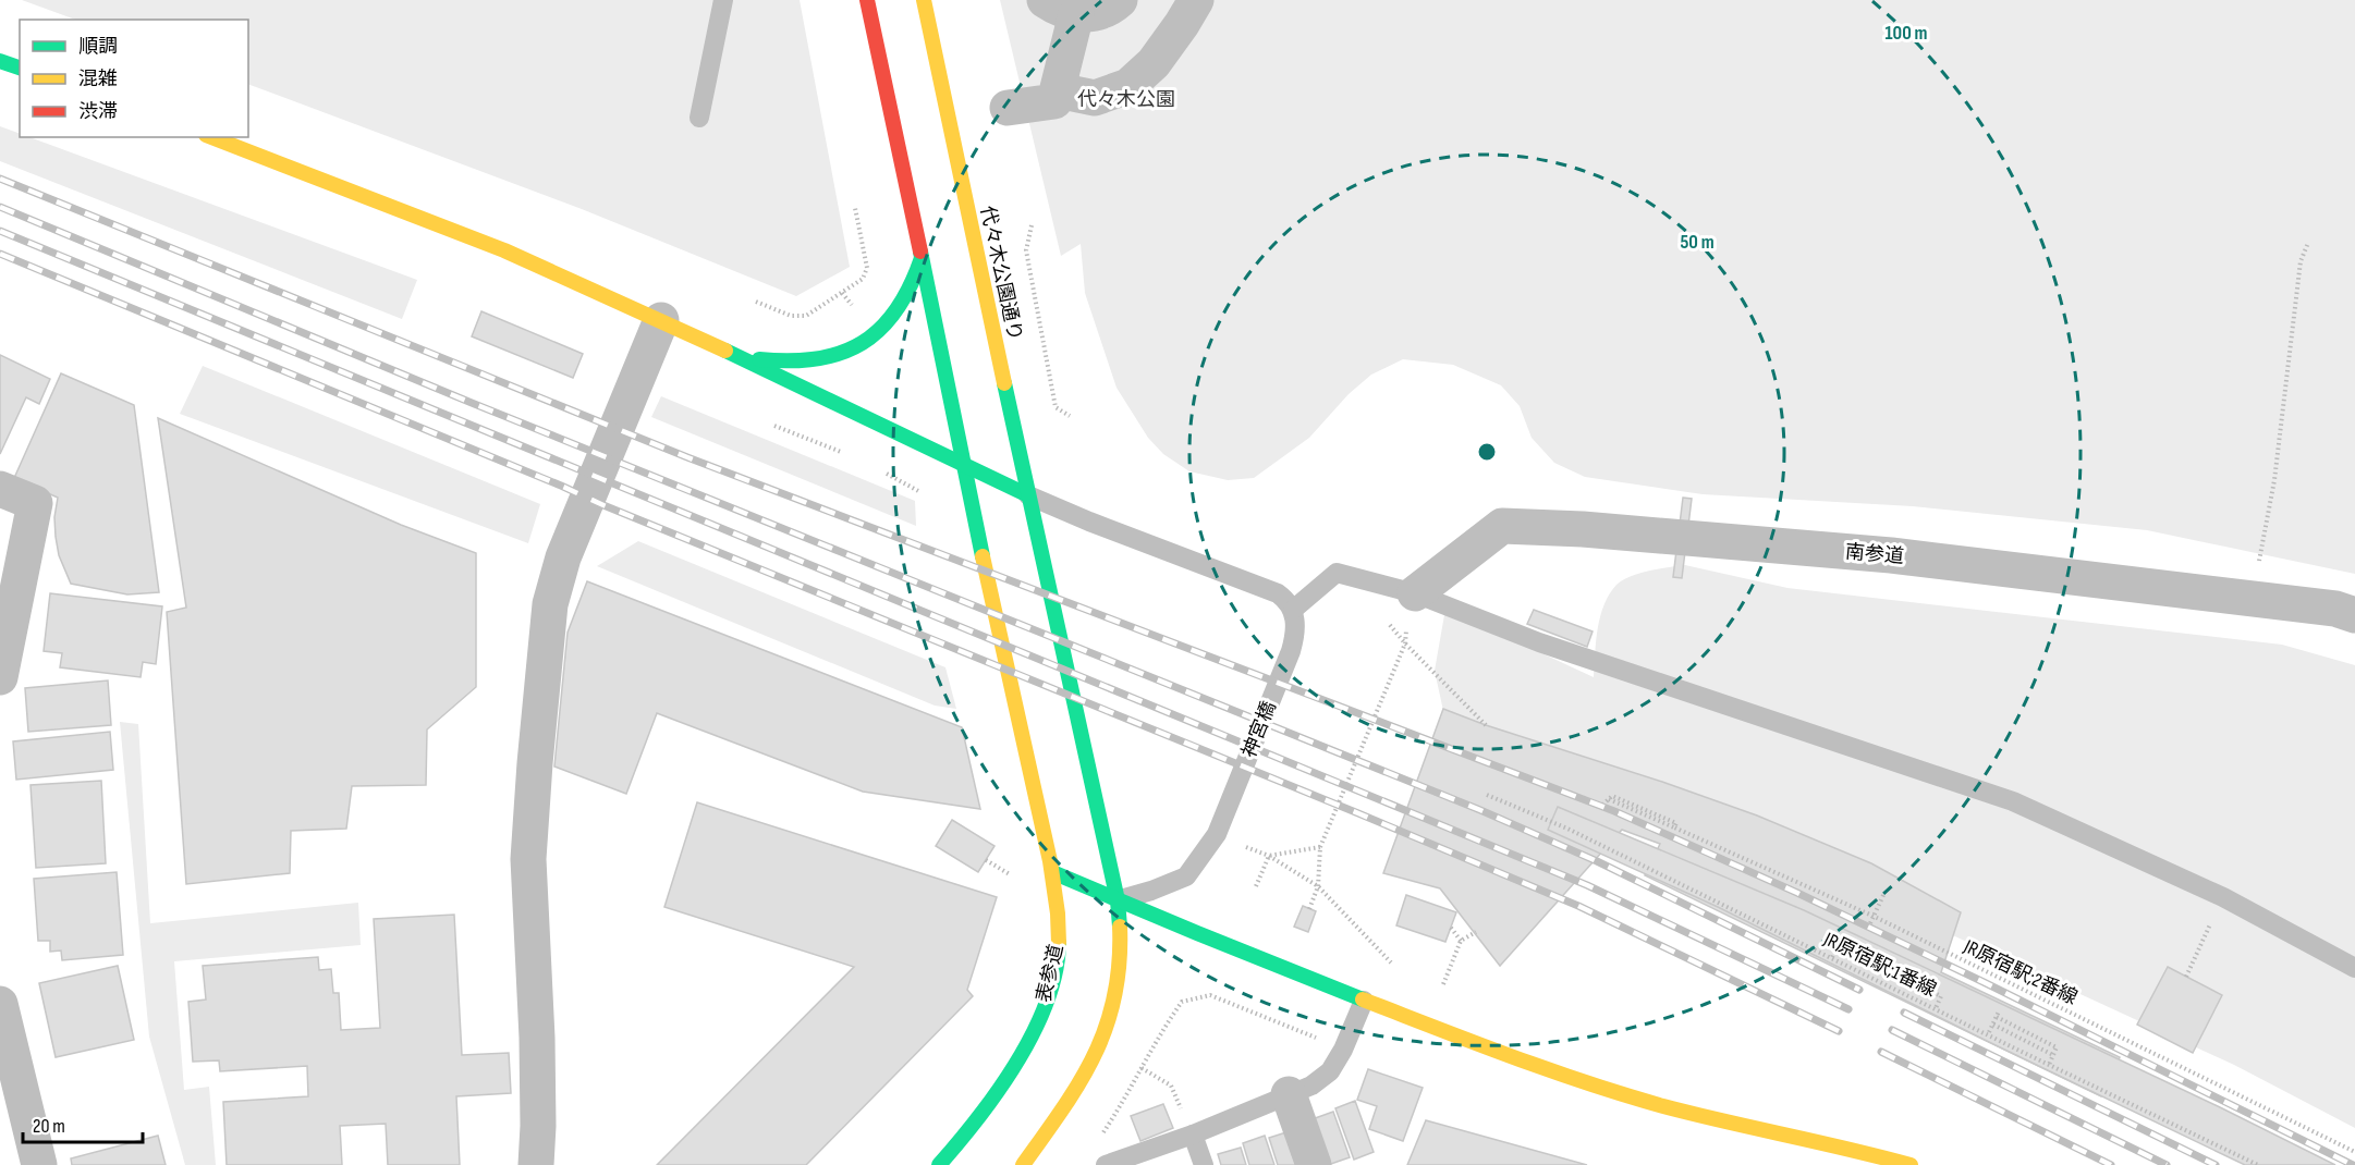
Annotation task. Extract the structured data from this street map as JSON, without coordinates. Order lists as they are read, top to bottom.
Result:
{
  "streets": {
    "main road": ["代々木公園通り", "表参道"],
    "street": ["南参道"],
    "lane": ["神宮橋"],
    "path": ["JR原宿駅;1番線", "JR原宿駅;2番線"]
  },
  "crossings": [
    ["代々木公園通り", "神宮橋"]
  ],
  "parks": ["代々木公園"],
  "legend": ["順調", "混雑", "渋滞"],
  "scale_bar": "20 m",
  "rings": ["100 m", "50 m"]
}
